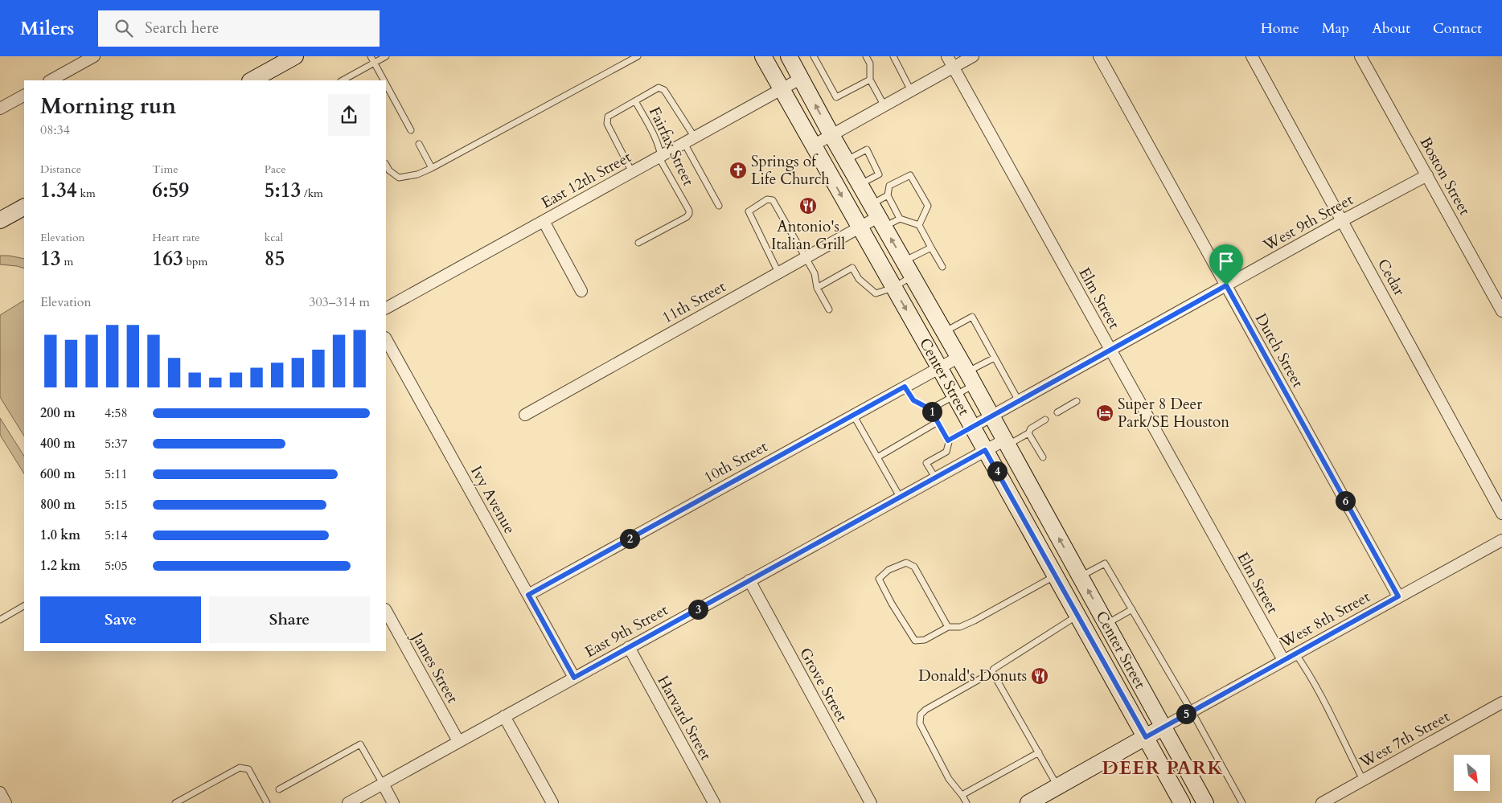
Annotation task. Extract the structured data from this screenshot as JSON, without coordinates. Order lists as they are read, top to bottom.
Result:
{
  "streets": {
    "main road": ["Center Street"],
    "street": [
      "Boston Street",
      "East 12th Street",
      "West 9th Street",
      "Cedar",
      "Elm Street",
      "11th Street",
      "Dutch Street",
      "10th Street",
      "Ivy Avenue",
      "West 8th Street",
      "East 9th Street",
      "James Street",
      "Grove Street",
      "Harvard Street",
      "West 7th Street"
    ],
    "lane": ["Fairfax Street"]
  },
  "crossings": [
    ["Fairfax Street", "East 12th Street"],
    ["Boston Street", "West 9th Street"],
    ["East 12th Street", "Center Street"],
    ["West 9th Street", "Cedar"],
    ["West 9th Street", "Elm Street"],
    ["West 9th Street", "Dutch Street"],
    ["West 9th Street", "Center Street"],
    ["Elm Street", "West 8th Street"],
    ["11th Street", "Center Street"],
    ["Dutch Street", "West 8th Street"],
    ["Center Street", "10th Street"],
    ["Center Street", "West 8th Street"],
    ["Center Street", "East 9th Street"],
    ["10th Street", "Ivy Avenue"],
    ["Ivy Avenue", "East 9th Street"],
    ["East 9th Street", "James Street"],
    ["East 9th Street", "Grove Street"],
    ["East 9th Street", "Harvard Street"]
  ],
  "districts": ["DEER PARK"],
  "places": {
    "church": ["Springs of Life Church"],
    "restaurant": ["Antonio's Italian Grill", "Donald's Donuts"],
    "hotel": ["Super 8 Deer Park/SE Houston"]
  },
  "north": "bottom right",
  "page": {
    "header": "Milers",
    "search": "Search here",
    "nav": [
      "Home",
      "Map",
      "About",
      "Contact"
    ],
    "heading": ["Morning run", "08:34"],
    "stats": [
      ["Distance", "1.34 km"],
      ["Time", "6:59"],
      ["Pace", "5:13 /km"],
      ["Elevation", "13 m"],
      ["Heart rate", "163 bpm"],
      ["kcal", "85"]
    ],
    "chart": ["Elevation", "303–314 m"],
    "list": [
      {
        "name": "200 m",
        "note": "4:58"
      },
      {
        "name": "400 m",
        "note": "5:37"
      },
      {
        "name": "600 m",
        "note": "5:11"
      },
      {
        "name": "800 m",
        "note": "5:15"
      },
      {
        "name": "1.0 km",
        "note": "5:14"
      },
      {
        "name": "1.2 km",
        "note": "5:05"
      }
    ],
    "pins": [
      "1",
      "4",
      "6",
      "2",
      "3",
      "5"
    ],
    "buttons": ["Save", "Share"]
  }
}
